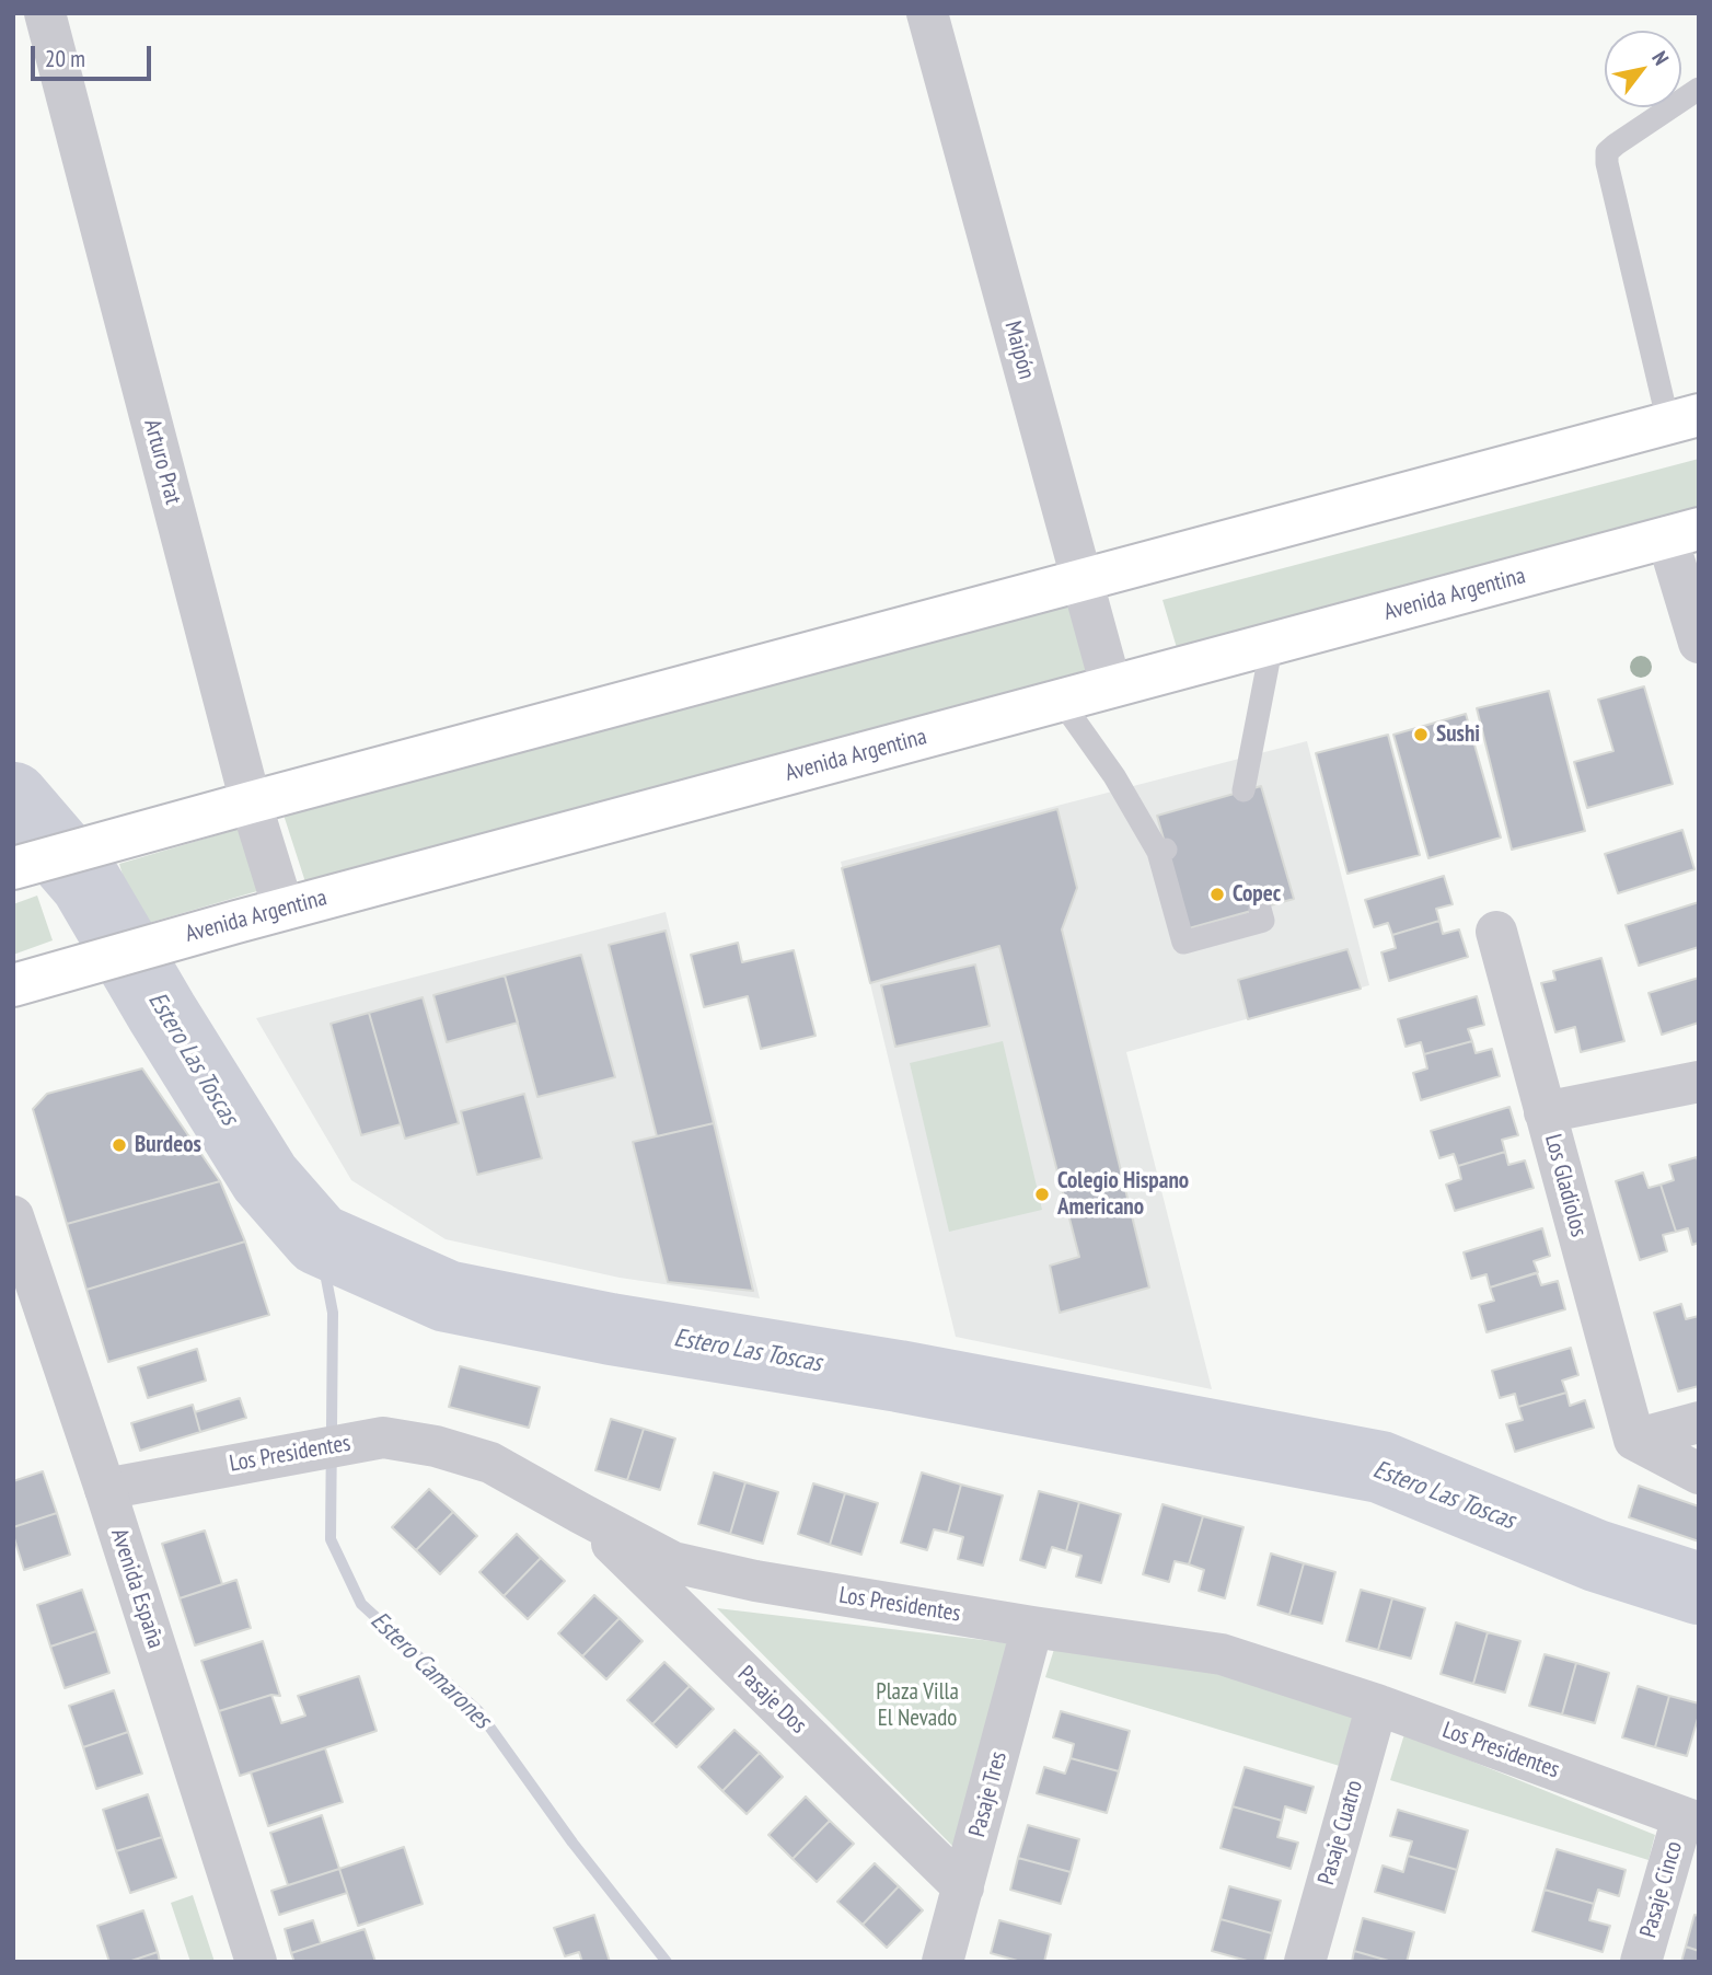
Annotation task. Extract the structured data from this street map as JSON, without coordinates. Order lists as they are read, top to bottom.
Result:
{
  "streets": {
    "main road": ["Avenida Argentina"],
    "street": [
      "Maipón",
      "Arturo Prat",
      "Los Gladiolos",
      "Los Presidentes",
      "Avenida España",
      "Pasaje Dos",
      "Pasaje Tres",
      "Pasaje Cuatro",
      "Pasaje Cinco"
    ]
  },
  "crossings": [
    ["Maipón", "Avenida Argentina"],
    ["Arturo Prat", "Avenida Argentina"],
    ["Los Presidentes", "Avenida España"],
    ["Los Presidentes", "Pasaje Dos"],
    ["Los Presidentes", "Pasaje Tres"],
    ["Los Presidentes", "Pasaje Cuatro"],
    ["Los Presidentes", "Pasaje Cinco"],
    ["Pasaje Dos", "Pasaje Tres"]
  ],
  "water": ["Estero Las Toscas", "Estero Camarones"],
  "parks": ["Plaza Villa El Nevado"],
  "places": [
    "Sushi",
    "Copec",
    "Burdeos",
    "Colegio Hispano Americano"
  ],
  "scale_bar": "20 m",
  "north": "top right"
}
